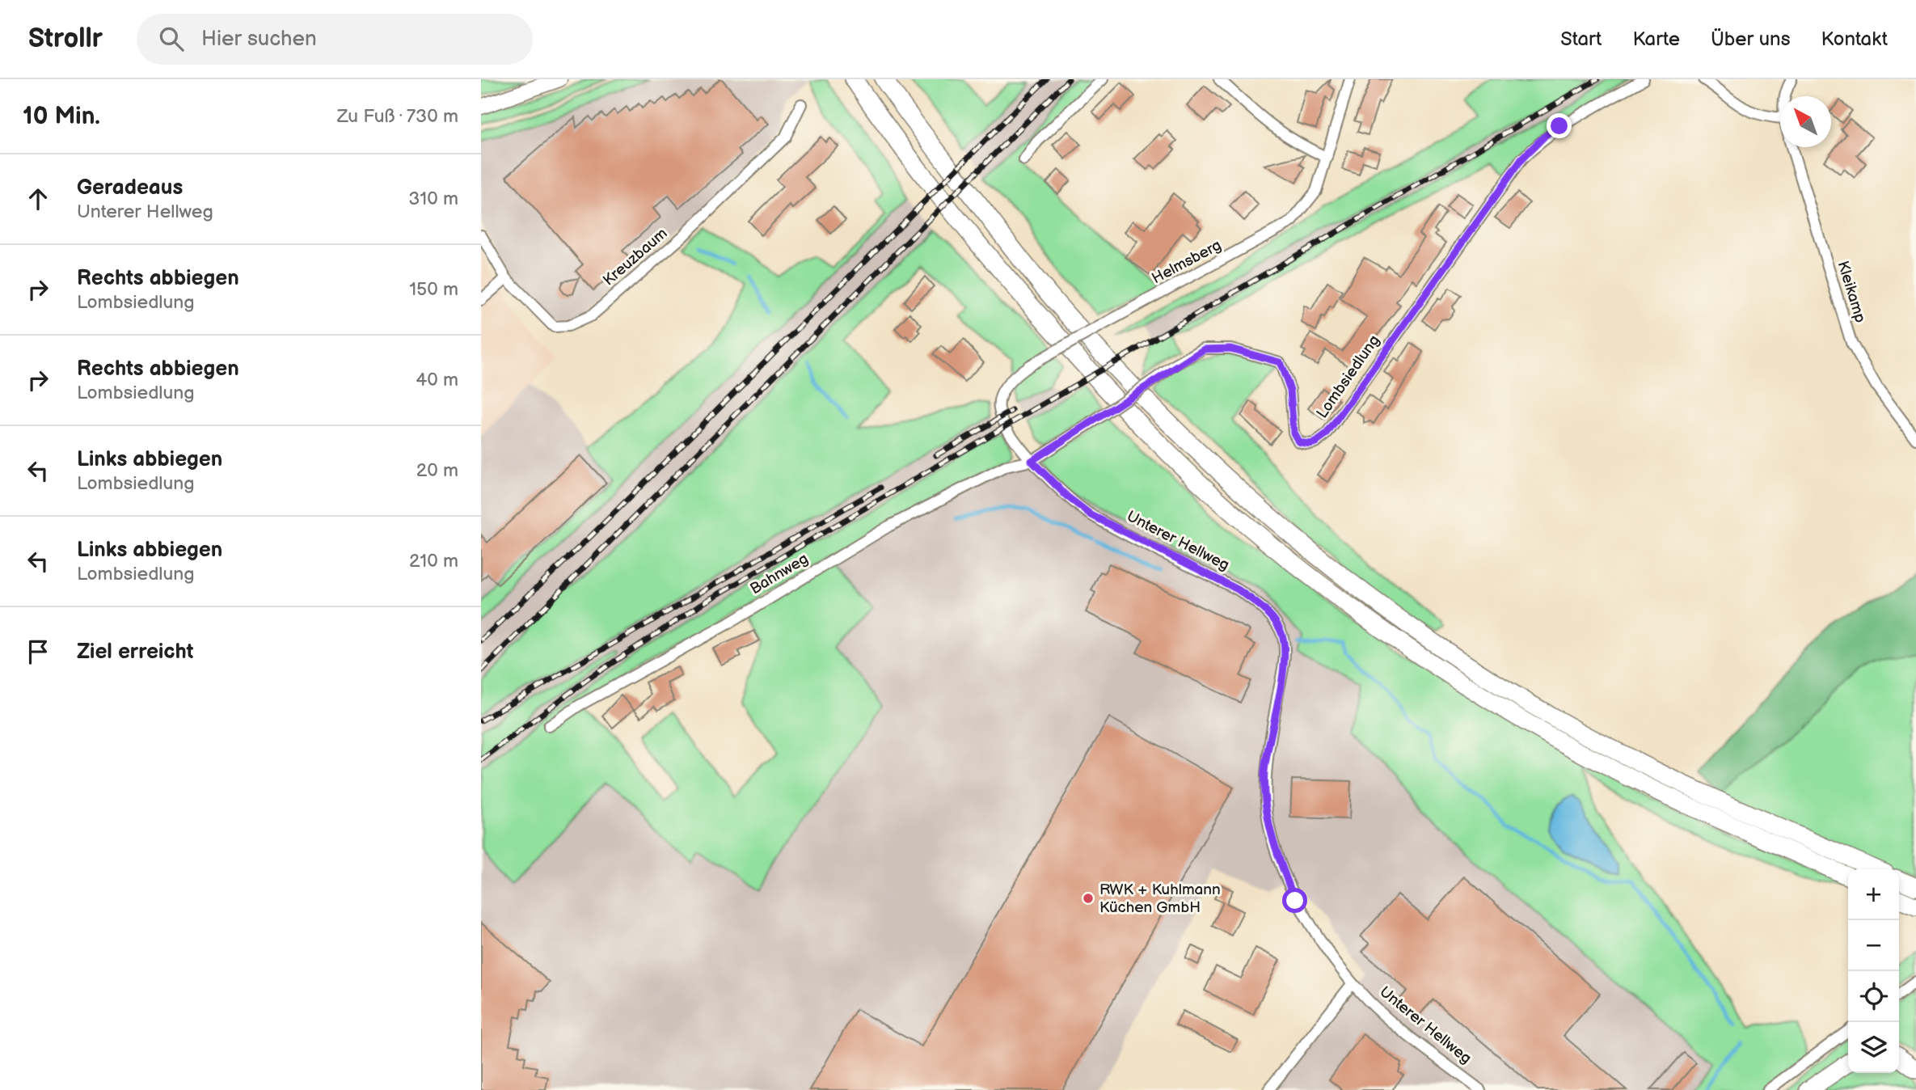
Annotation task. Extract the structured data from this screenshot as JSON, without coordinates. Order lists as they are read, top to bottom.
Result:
{
  "streets": {
    "street": [
      "Kreuzbaum",
      "Helmsberg",
      "Kleikamp",
      "Lombsiedlung",
      "Unterer Hellweg",
      "Bahnweg"
    ]
  },
  "crossings": [
    ["Helmsberg", "Unterer Hellweg"],
    ["Lombsiedlung", "Unterer Hellweg"],
    ["Lombsiedlung", "Bahnweg"],
    ["Unterer Hellweg", "Bahnweg"]
  ],
  "places": ["RWK + Kuhlmann Küchen GmbH"],
  "north": "top left",
  "page": {
    "header": "Strollr",
    "search": "Hier suchen",
    "nav": [
      "Start",
      "Karte",
      "Über uns",
      "Kontakt"
    ],
    "heading": ["10 Min.", "Zu Fuß · 730 m"],
    "list": [
      ["Geradeaus", "Unterer Hellweg", "310 m"],
      ["Rechts abbiegen", "Lombsiedlung", "150 m"],
      ["Rechts abbiegen", "Lombsiedlung", "40 m"],
      ["Links abbiegen", "Lombsiedlung", "20 m"],
      ["Links abbiegen", "Lombsiedlung", "210 m"],
      "Ziel erreicht"
    ],
    "map_buttons": ["+", "−"]
  }
}
